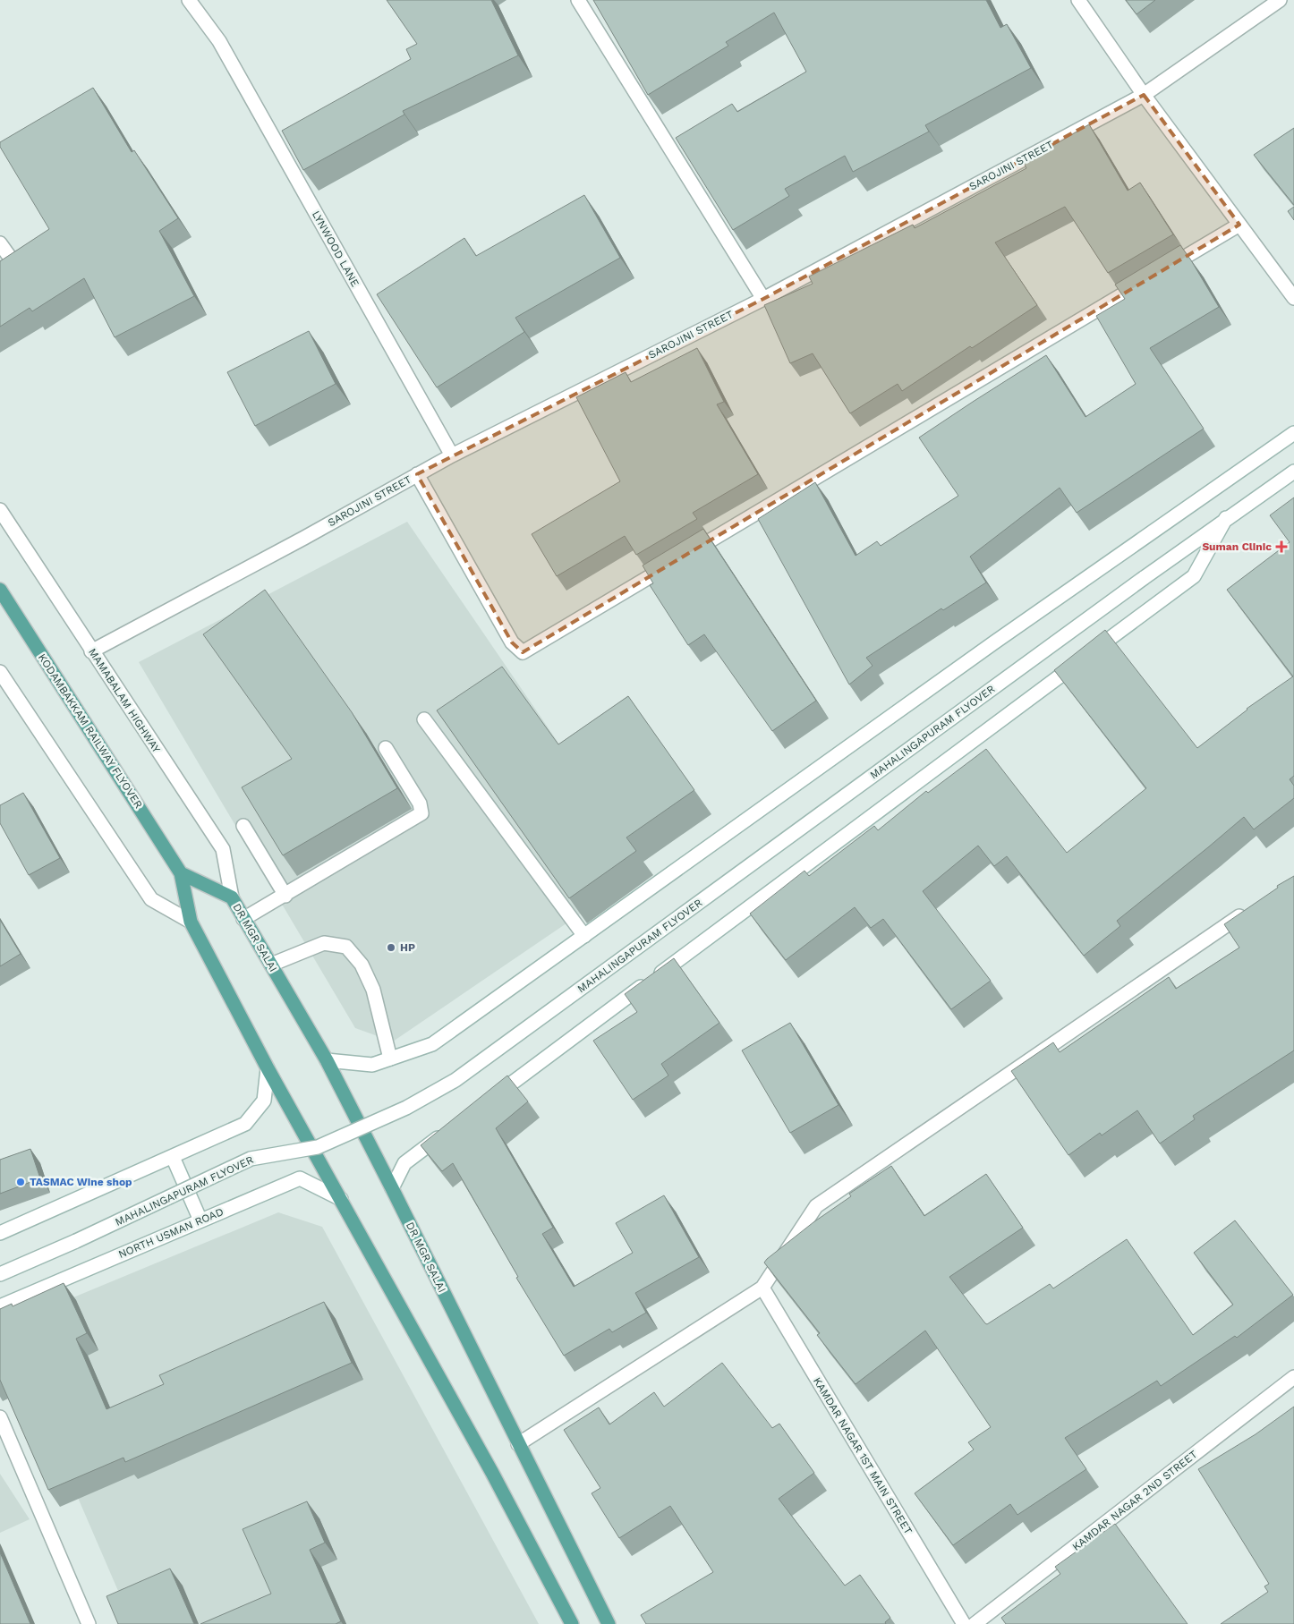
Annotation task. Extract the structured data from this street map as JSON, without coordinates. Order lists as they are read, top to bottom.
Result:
{
  "streets": {
    "main road": ["KODAMBAKKAM RAILWAY FLYOVER", "DR MGR SALAI"],
    "street": [
      "SAROJINI STREET",
      "LYNWOOD LANE",
      "MAMABALAM HIGHWAY",
      "MAHALINGAPURAM FLYOVER",
      "NORTH USMAN ROAD",
      "KAMDAR NAGAR 1ST MAIN STREET",
      "KAMDAR NAGAR 2ND STREET"
    ]
  },
  "crossings": [
    ["SAROJINI STREET", "LYNWOOD LANE"],
    ["SAROJINI STREET", "MAMABALAM HIGHWAY"],
    ["MAMABALAM HIGHWAY", "DR MGR SALAI"]
  ],
  "places": {
    "health": ["Suman Clinic"],
    "other": ["HP", "TASMAC Wine shop"]
  }
}
